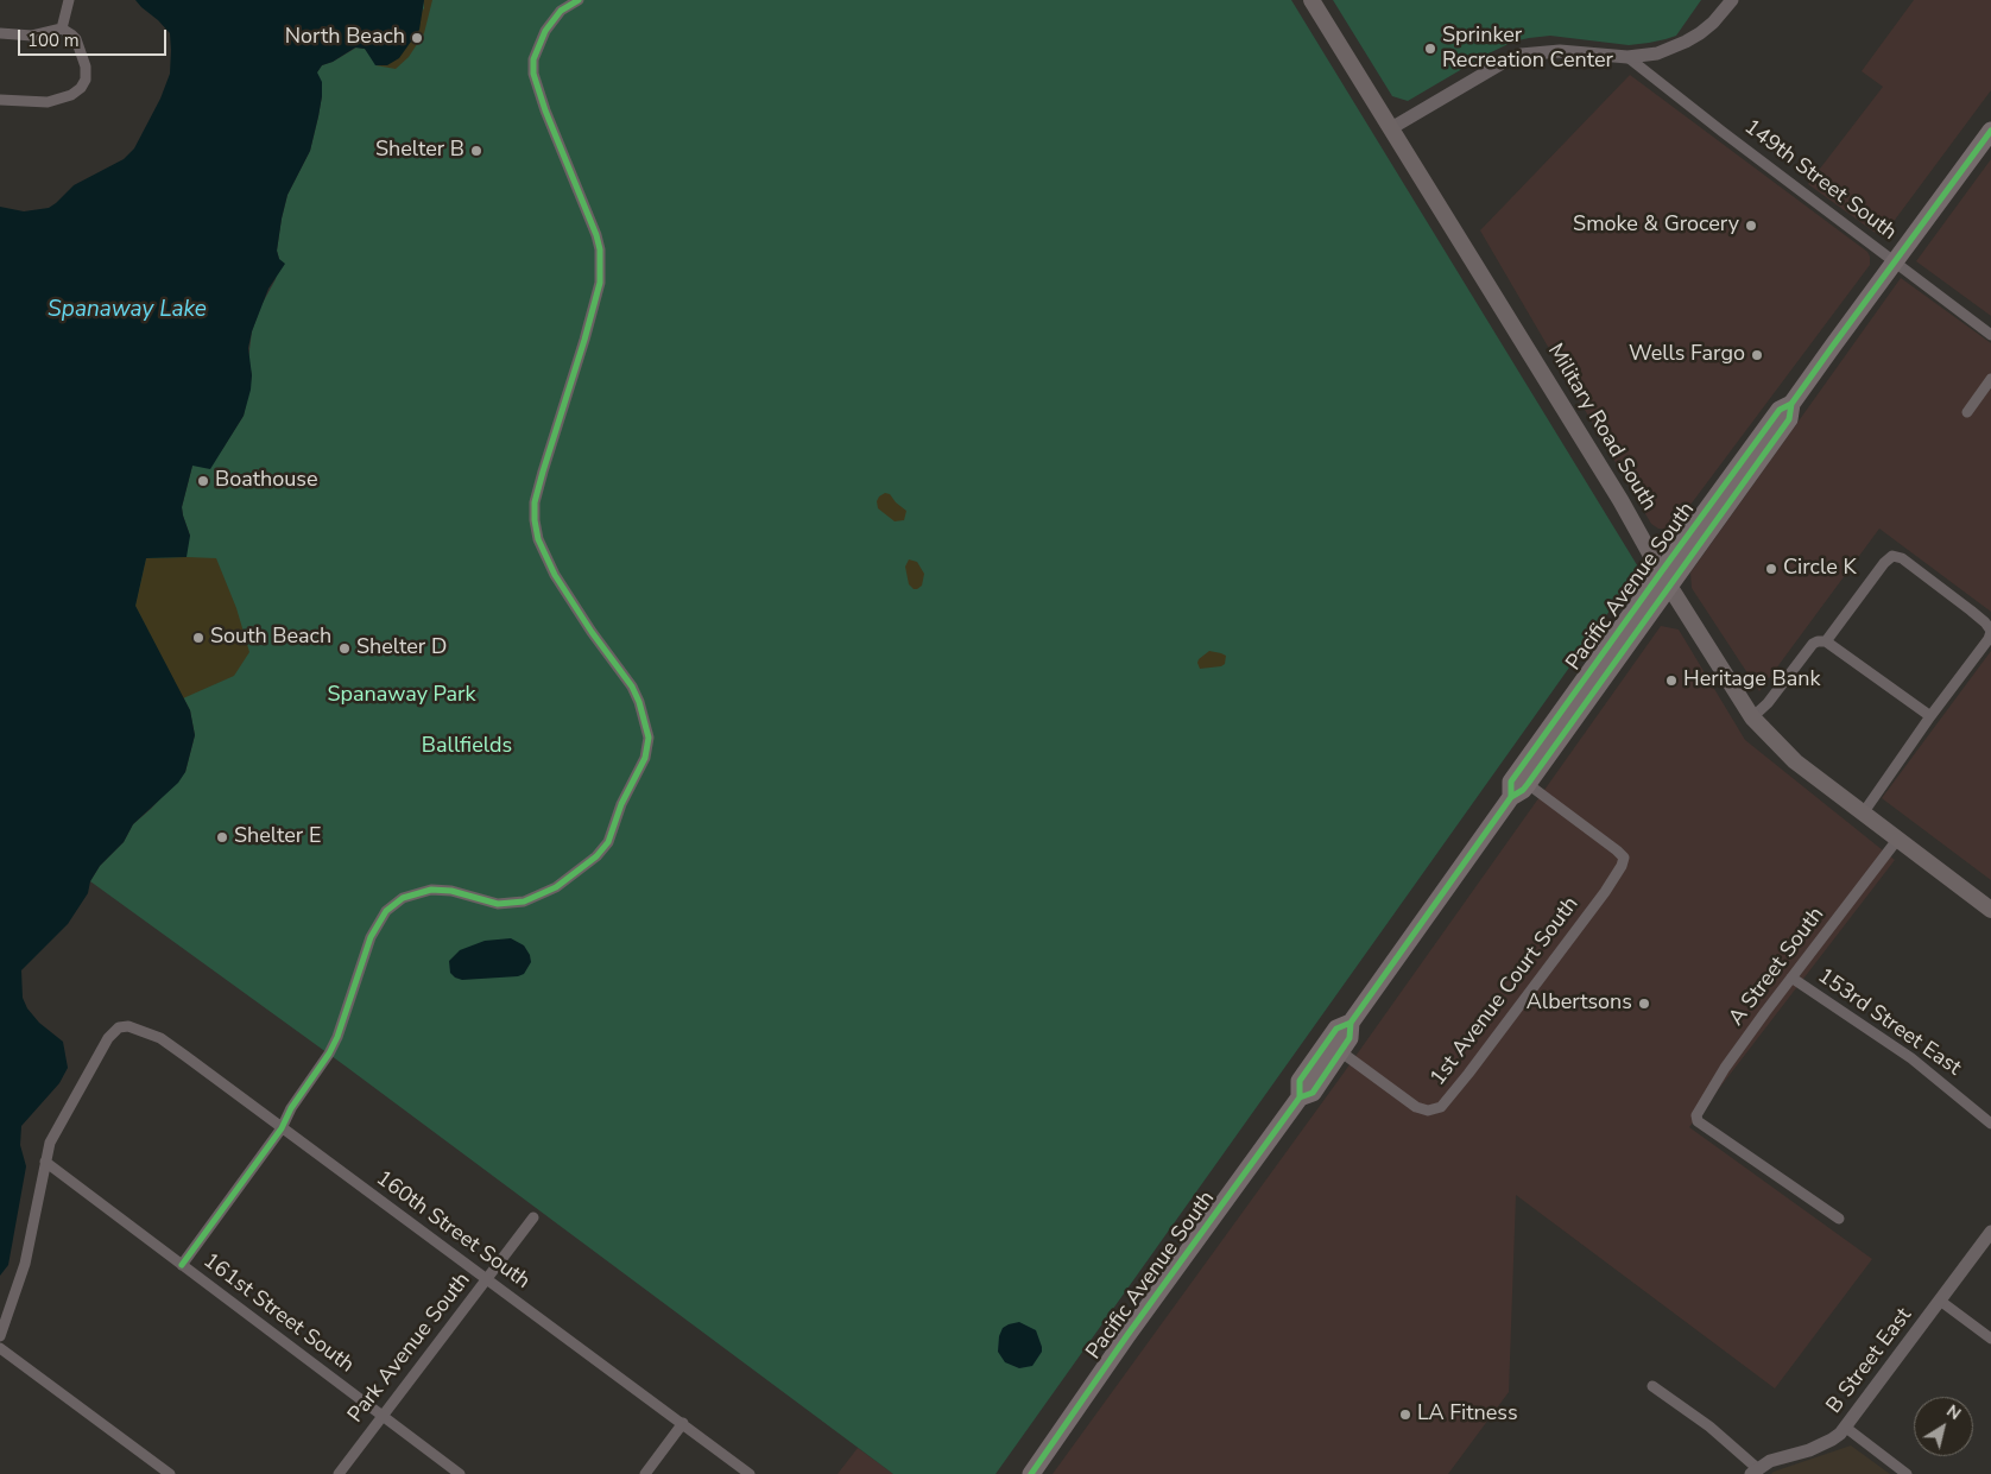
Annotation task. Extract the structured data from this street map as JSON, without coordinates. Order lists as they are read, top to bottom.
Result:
{
  "streets": {
    "main road": ["Military Road South", "Pacific Avenue South"],
    "street": [
      "149th Street South",
      "A Street South",
      "1st Avenue Court South",
      "153rd Street East",
      "160th Street South",
      "161st Street South",
      "Park Avenue South",
      "B Street East"
    ]
  },
  "crossings": [
    ["149th Street South", "Pacific Avenue South"],
    ["Military Road South", "Pacific Avenue South"],
    ["Military Road South", "A Street South"],
    ["Pacific Avenue South", "1st Avenue Court South"],
    ["A Street South", "153rd Street East"],
    ["160th Street South", "161st Street South"],
    ["160th Street South", "Park Avenue South"],
    ["161st Street South", "Park Avenue South"]
  ],
  "water": ["Spanaway Lake"],
  "parks": ["Spanaway Park", "Ballfields"],
  "places": [
    "North Beach",
    "Sprinker Recreation Center",
    "Shelter B",
    "Smoke & Grocery",
    "Wells Fargo",
    "Boathouse",
    "Circle K",
    "South Beach",
    "Shelter D",
    "Heritage Bank",
    "Shelter E",
    "Albertsons",
    "LA Fitness"
  ],
  "scale_bar": "100 m",
  "north": "top right"
}
